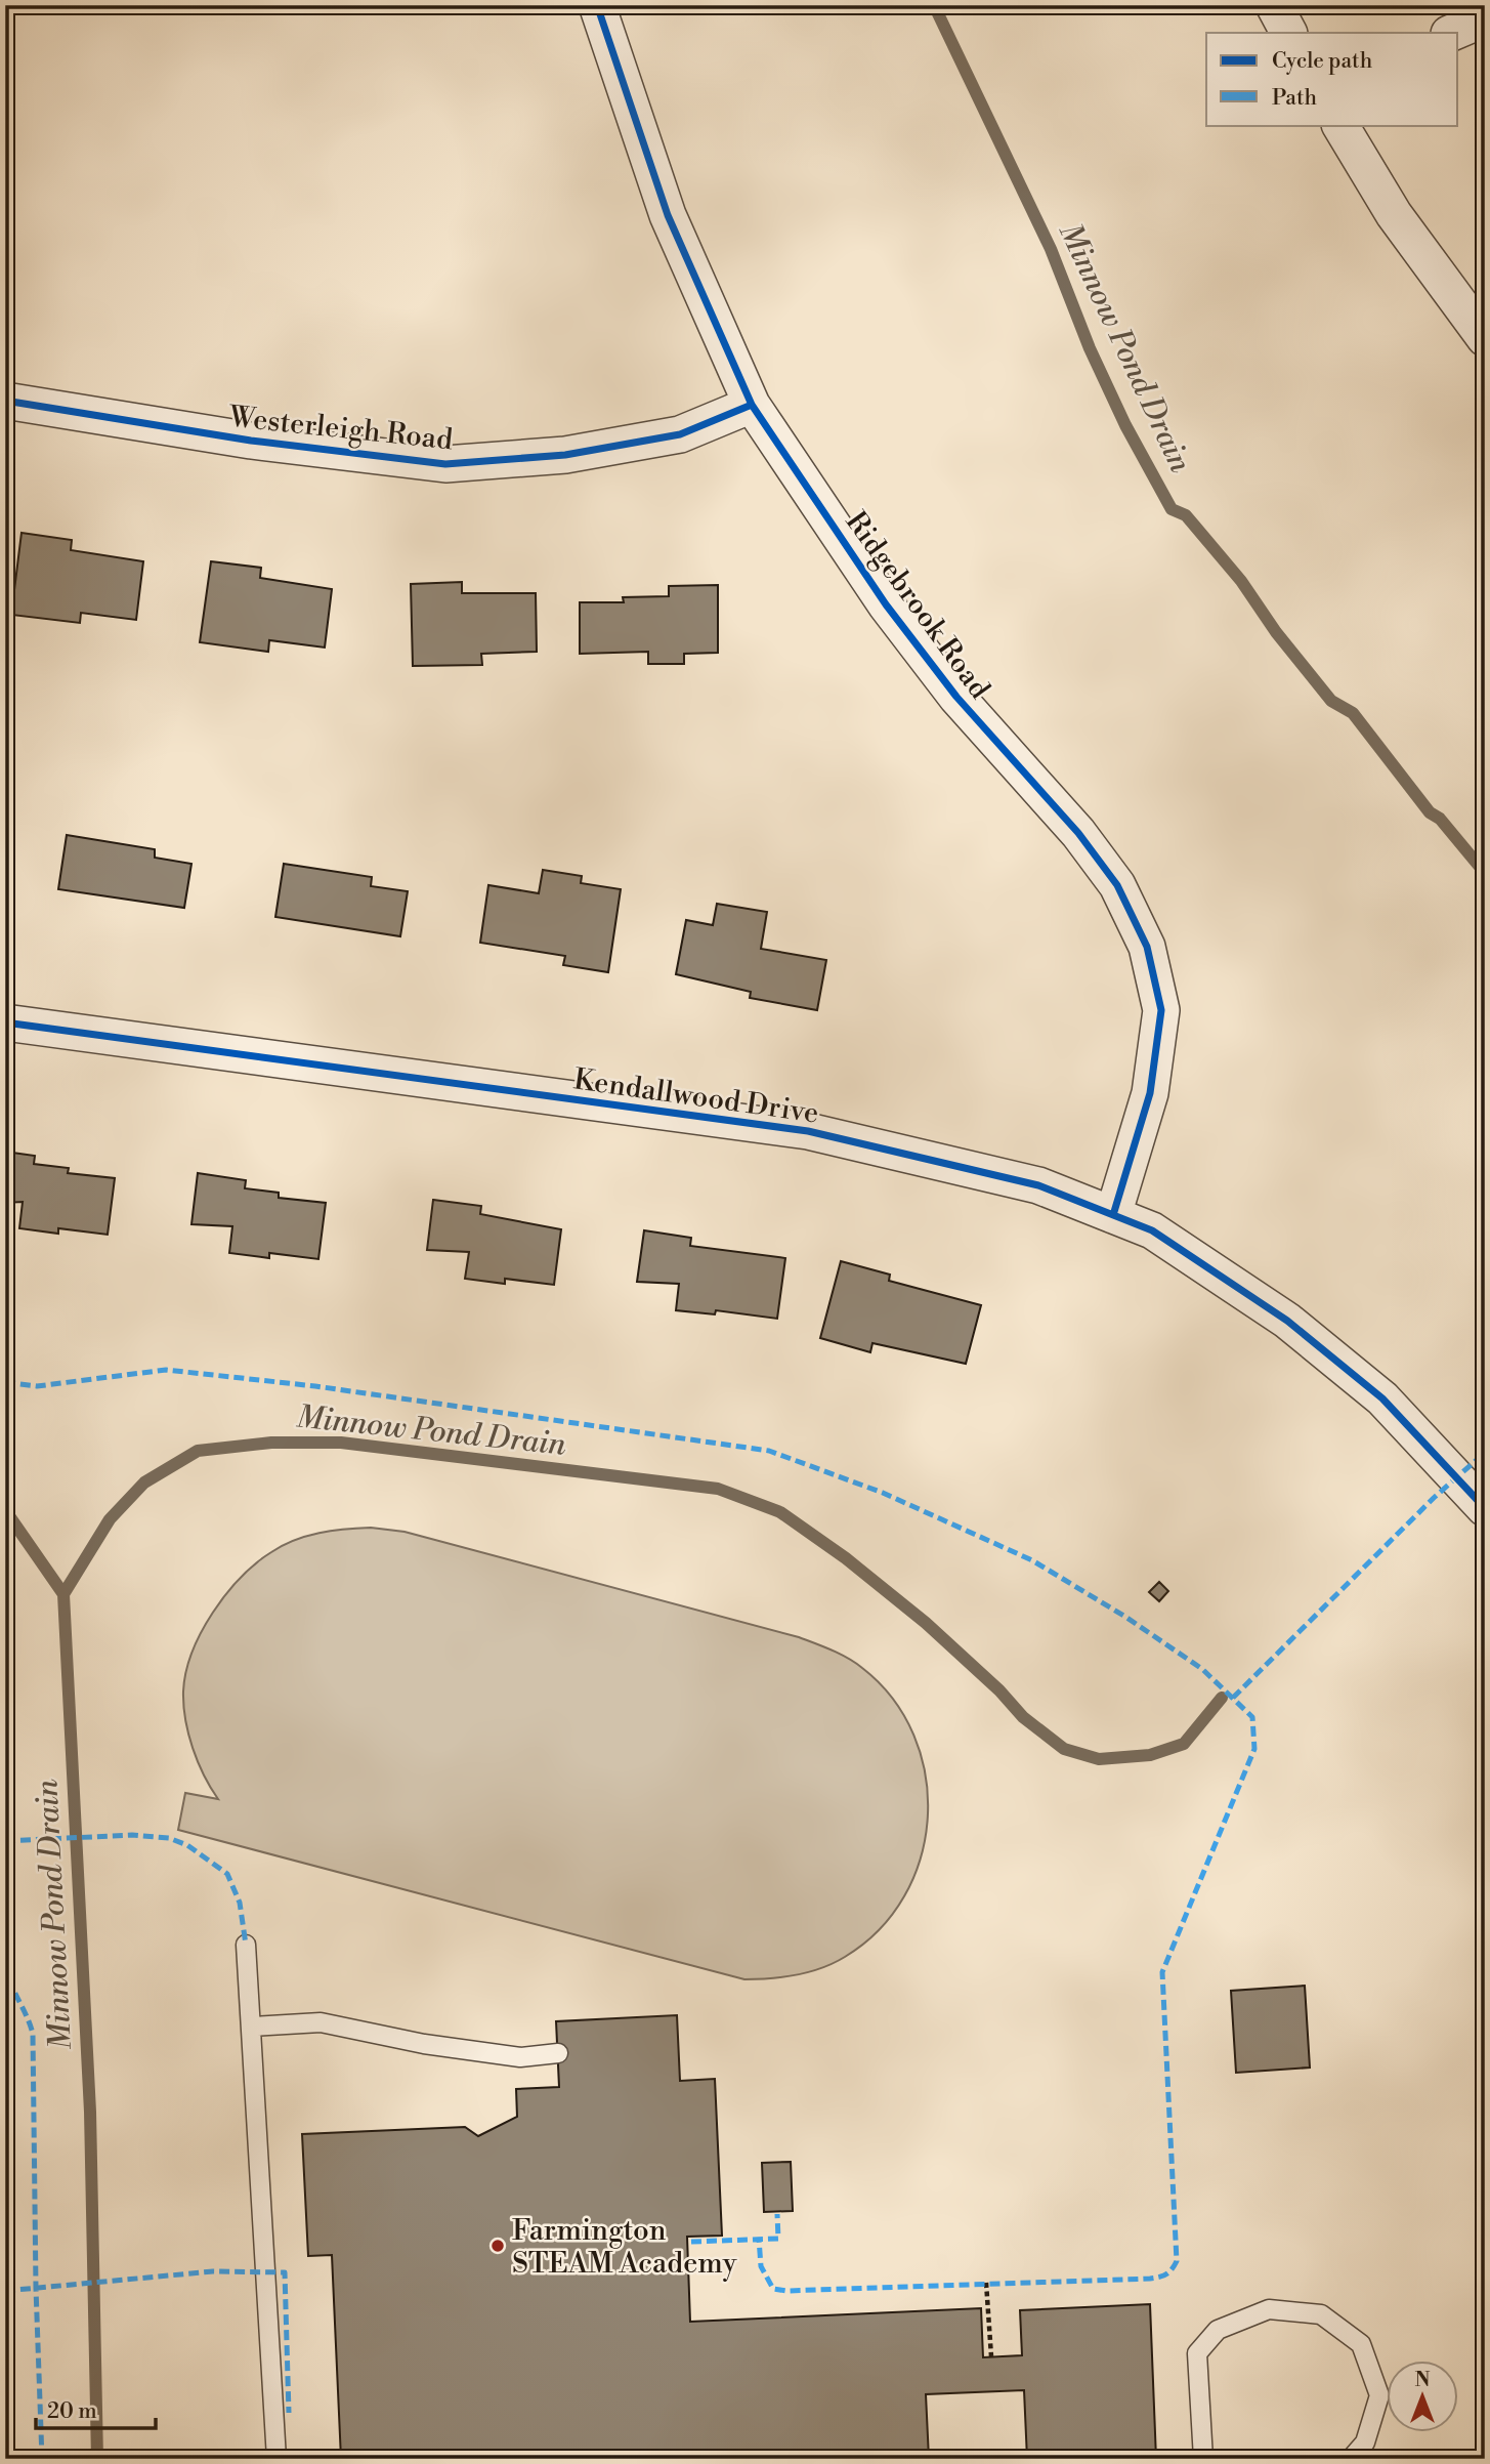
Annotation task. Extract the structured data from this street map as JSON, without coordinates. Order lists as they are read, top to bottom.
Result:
{
  "streets": {
    "street": ["Westerleigh Road", "Ridgebrook Road", "Kendallwood Drive"]
  },
  "crossings": [
    ["Westerleigh Road", "Ridgebrook Road"],
    ["Ridgebrook Road", "Kendallwood Drive"]
  ],
  "water": ["Minnow Pond Drain"],
  "places": ["Farmington STEAM Academy"],
  "legend": ["Cycle path", "Path"],
  "scale_bar": "20 m",
  "north": "top"
}
